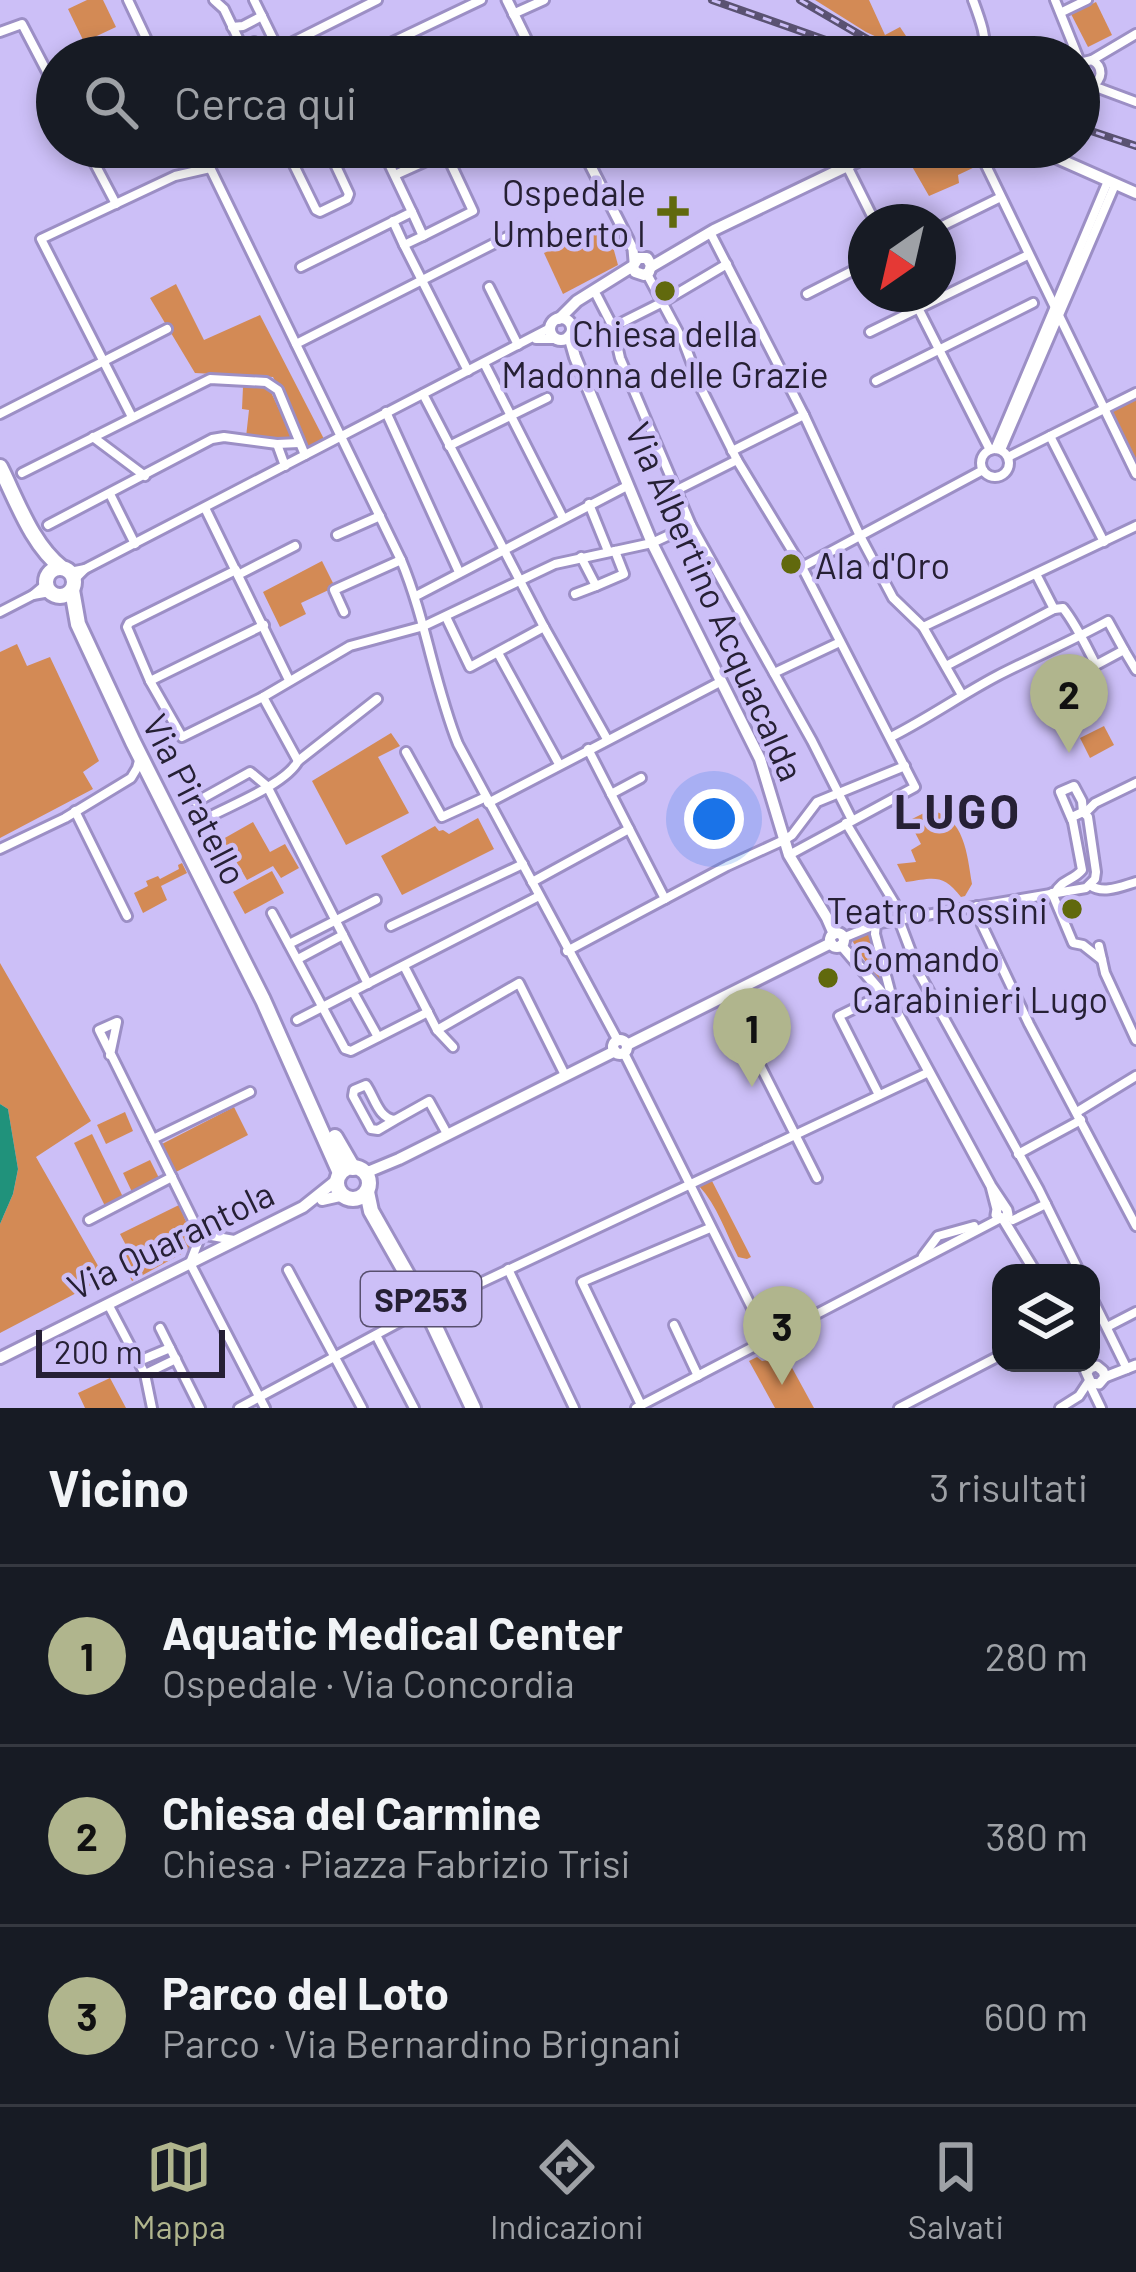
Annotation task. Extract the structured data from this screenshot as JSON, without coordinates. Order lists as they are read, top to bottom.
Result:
{
  "streets": {
    "main road": [
      "Via Albertino Acquacalda",
      "Via Piratello",
      "Via Quarantola",
      "SP253"
    ]
  },
  "crossings": [
    ["Via Piratello", "Via Quarantola"]
  ],
  "districts": ["LUGO"],
  "places": {
    "health": ["Ospedale Umberto I"],
    "other": [
      "Chiesa della Madonna delle Grazie",
      "Ala d'Oro",
      "Teatro Rossini",
      "Comando Carabinieri Lugo"
    ]
  },
  "scale_bar": "200 m",
  "north": "bottom left",
  "page": {
    "search": "Cerca qui",
    "pins": ["2", "1", "3"],
    "scale": "200 m",
    "heading": ["Vicino", "3 risultati"],
    "list": [
      {
        "mark": "1",
        "name": "Aquatic Medical Center",
        "note": "Ospedale · Via Concordia",
        "value": "280 m"
      },
      {
        "mark": "2",
        "name": "Chiesa del Carmine",
        "note": "Chiesa · Piazza Fabrizio Trisi",
        "value": "380 m"
      },
      {
        "mark": "3",
        "name": "Parco del Loto",
        "note": "Parco · Via Bernardino Brignani",
        "value": "600 m"
      }
    ],
    "nav": ["Mappa", "Indicazioni", "Salvati"]
  }
}
